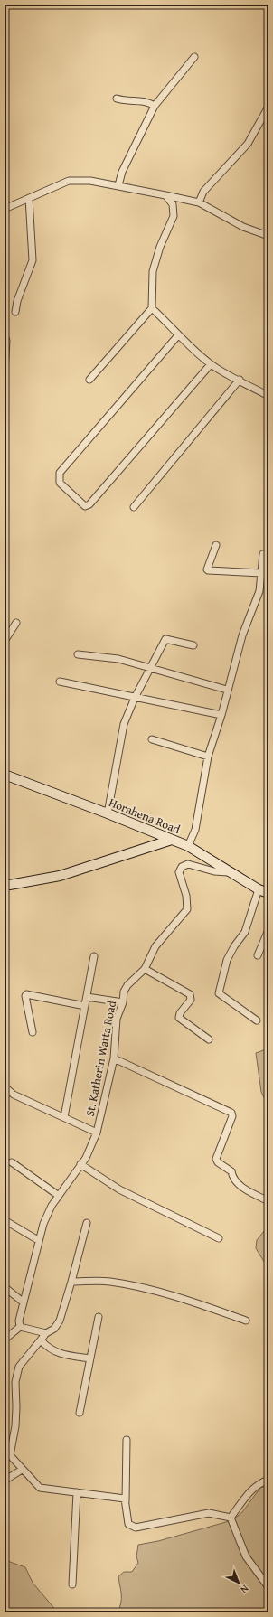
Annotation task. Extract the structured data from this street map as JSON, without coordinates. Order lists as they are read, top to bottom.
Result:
{
  "streets": {
    "street": ["Horahena Road", "St. Katherin Watta Road"]
  },
  "crossings": [
    ["Horahena Road", "St. Katherin Watta Road"]
  ],
  "north": "bottom right"
}
